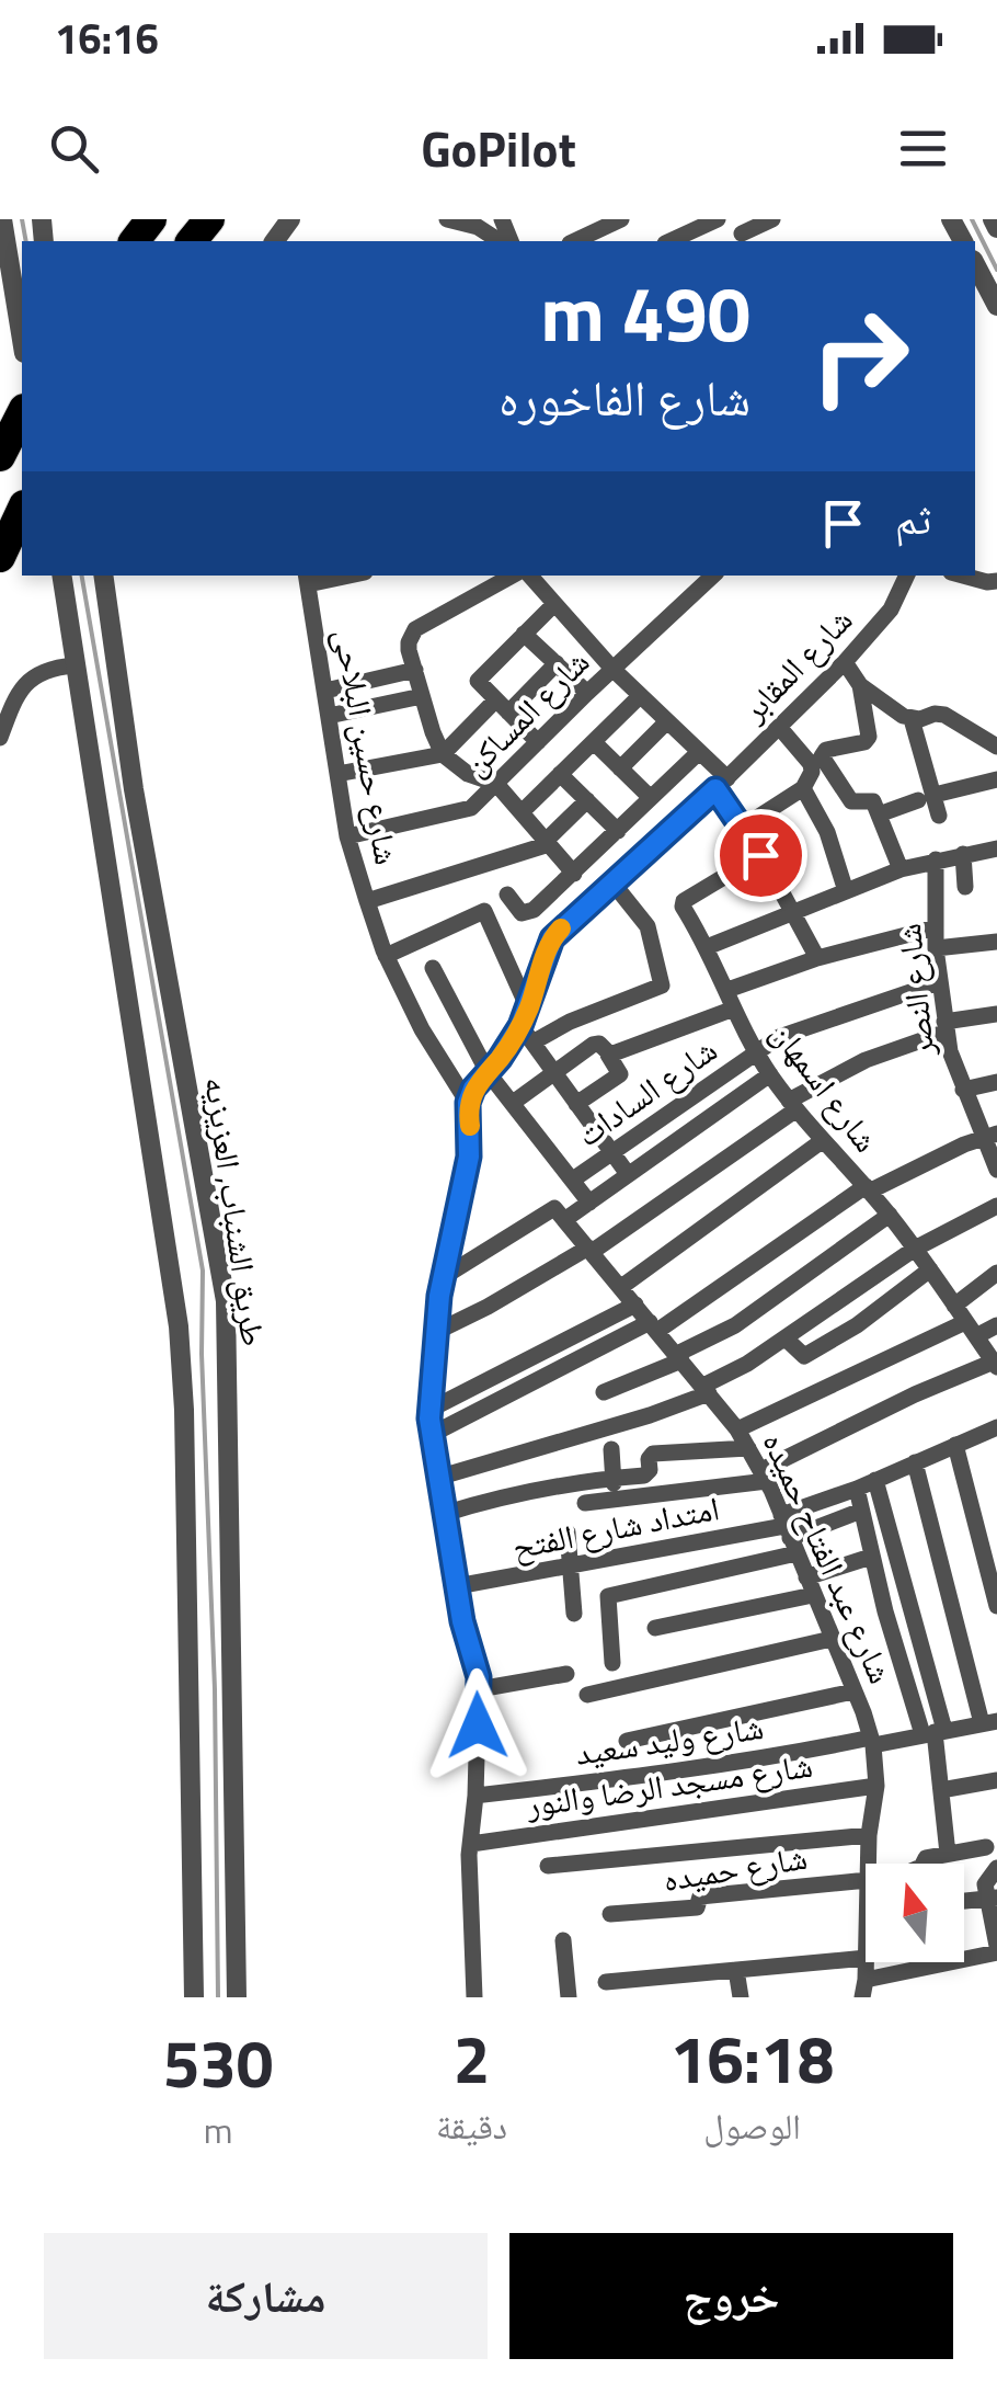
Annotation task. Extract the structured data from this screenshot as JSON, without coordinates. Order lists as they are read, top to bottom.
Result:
{
  "streets": {
    "street": [
      "شارع المقابر",
      "شارع المساكن",
      "شارع حسين البلاحى",
      "شارع النصر",
      "شارع اسمهان",
      "شارع السادات",
      "طريق الشنباب, العزيزيه",
      "امتداد شارع الفتح",
      "شارع عبد الفتاح حميده",
      "شارع وليد سعيد",
      "شارع مسجد الرضا والنور",
      "شارع حميده"
    ]
  },
  "crossings": [
    ["شارع المقابر", "شارع حسين البلاحى"],
    ["شارع المساكن", "شارع حسين البلاحى"],
    ["شارع النصر", "شارع السادات"],
    ["شارع اسمهان", "شارع السادات"],
    ["امتداد شارع الفتح", "شارع عبد الفتاح حميده"],
    ["شارع عبد الفتاح حميده", "شارع وليد سعيد"],
    ["شارع عبد الفتاح حميده", "شارع مسجد الرضا والنور"]
  ],
  "north": "top",
  "page": {
    "status": "16:16",
    "header": "GoPilot",
    "turn": ["490 m", "شارع الفاخوره"],
    "then": "ثم",
    "eta": [
      "16:18",
      "الوصول",
      "2",
      "دقيقة",
      "530",
      "m"
    ],
    "buttons": ["خروج", "مشاركة"]
  }
}
